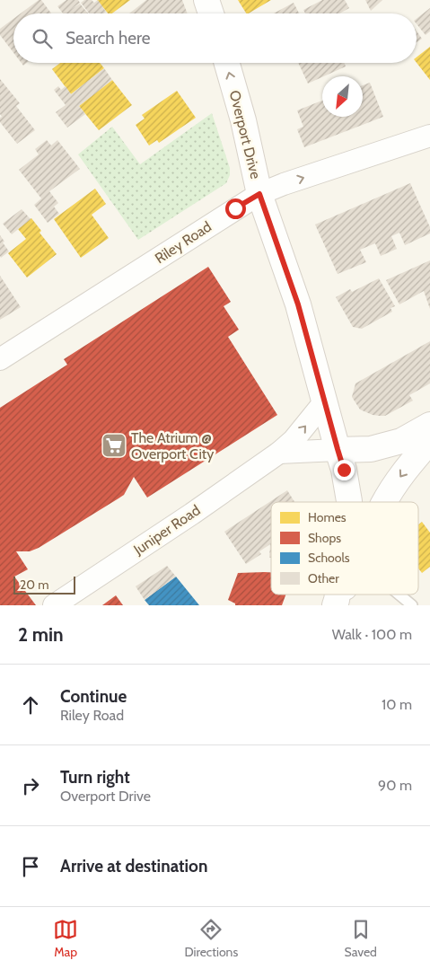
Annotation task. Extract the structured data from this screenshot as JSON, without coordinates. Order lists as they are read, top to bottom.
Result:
{
  "streets": {
    "main road": ["Overport Drive"],
    "street": ["Riley Road", "Juniper Road"]
  },
  "crossings": [
    ["Overport Drive", "Riley Road"],
    ["Overport Drive", "Juniper Road"]
  ],
  "one_way": ["Riley Road"],
  "places": {
    "supermarket": ["The Atrium @ Overport City"]
  },
  "legend": [
    "Homes",
    "Shops",
    "Schools",
    "Other"
  ],
  "scale_bar": "20 m",
  "north": "bottom left",
  "page": {
    "search": "Search here",
    "scale": "20 m",
    "heading": ["2 min", "Walk · 100 m"],
    "list": [
      ["Continue", "Riley Road", "10 m"],
      ["Turn right", "Overport Drive", "90 m"],
      "Arrive at destination"
    ],
    "nav": ["Map", "Directions", "Saved"]
  }
}
